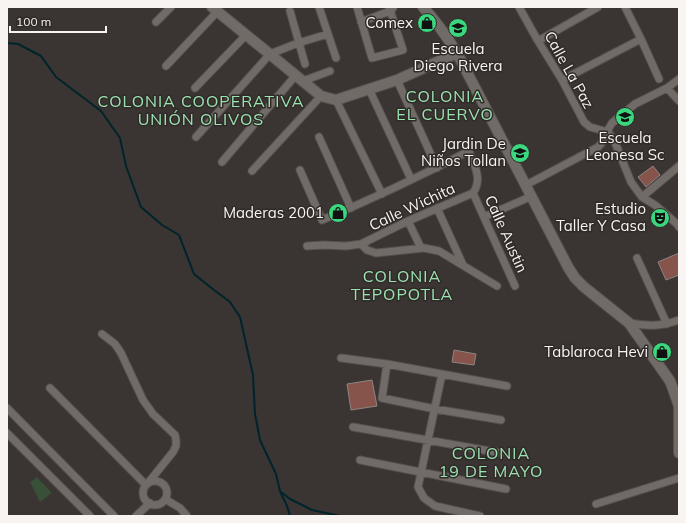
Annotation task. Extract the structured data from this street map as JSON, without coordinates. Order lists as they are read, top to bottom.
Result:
{
  "streets": {
    "street": ["Calle La Paz", "Calle Wichita", "Calle Austin"]
  },
  "crossings": [
    ["Calle Wichita", "Calle Austin"]
  ],
  "districts": [
    "COLONIA EL CUERVO",
    "COLONIA COOPERATIVA UNIÓN OLIVOS",
    "COLONIA TEPOPOTLA",
    "COLONIA 19 DE MAYO"
  ],
  "places": {
    "shop": ["Comex", "Maderas 2001", "Tablaroca Hevi"],
    "school or university": ["Escuela Diego Rivera", "Escuela Leonesa Sc", "Jardin De Niños Tollan"],
    "theatre": ["Estudio Taller Y Casa"]
  },
  "scale_bar": "100 m"
}
